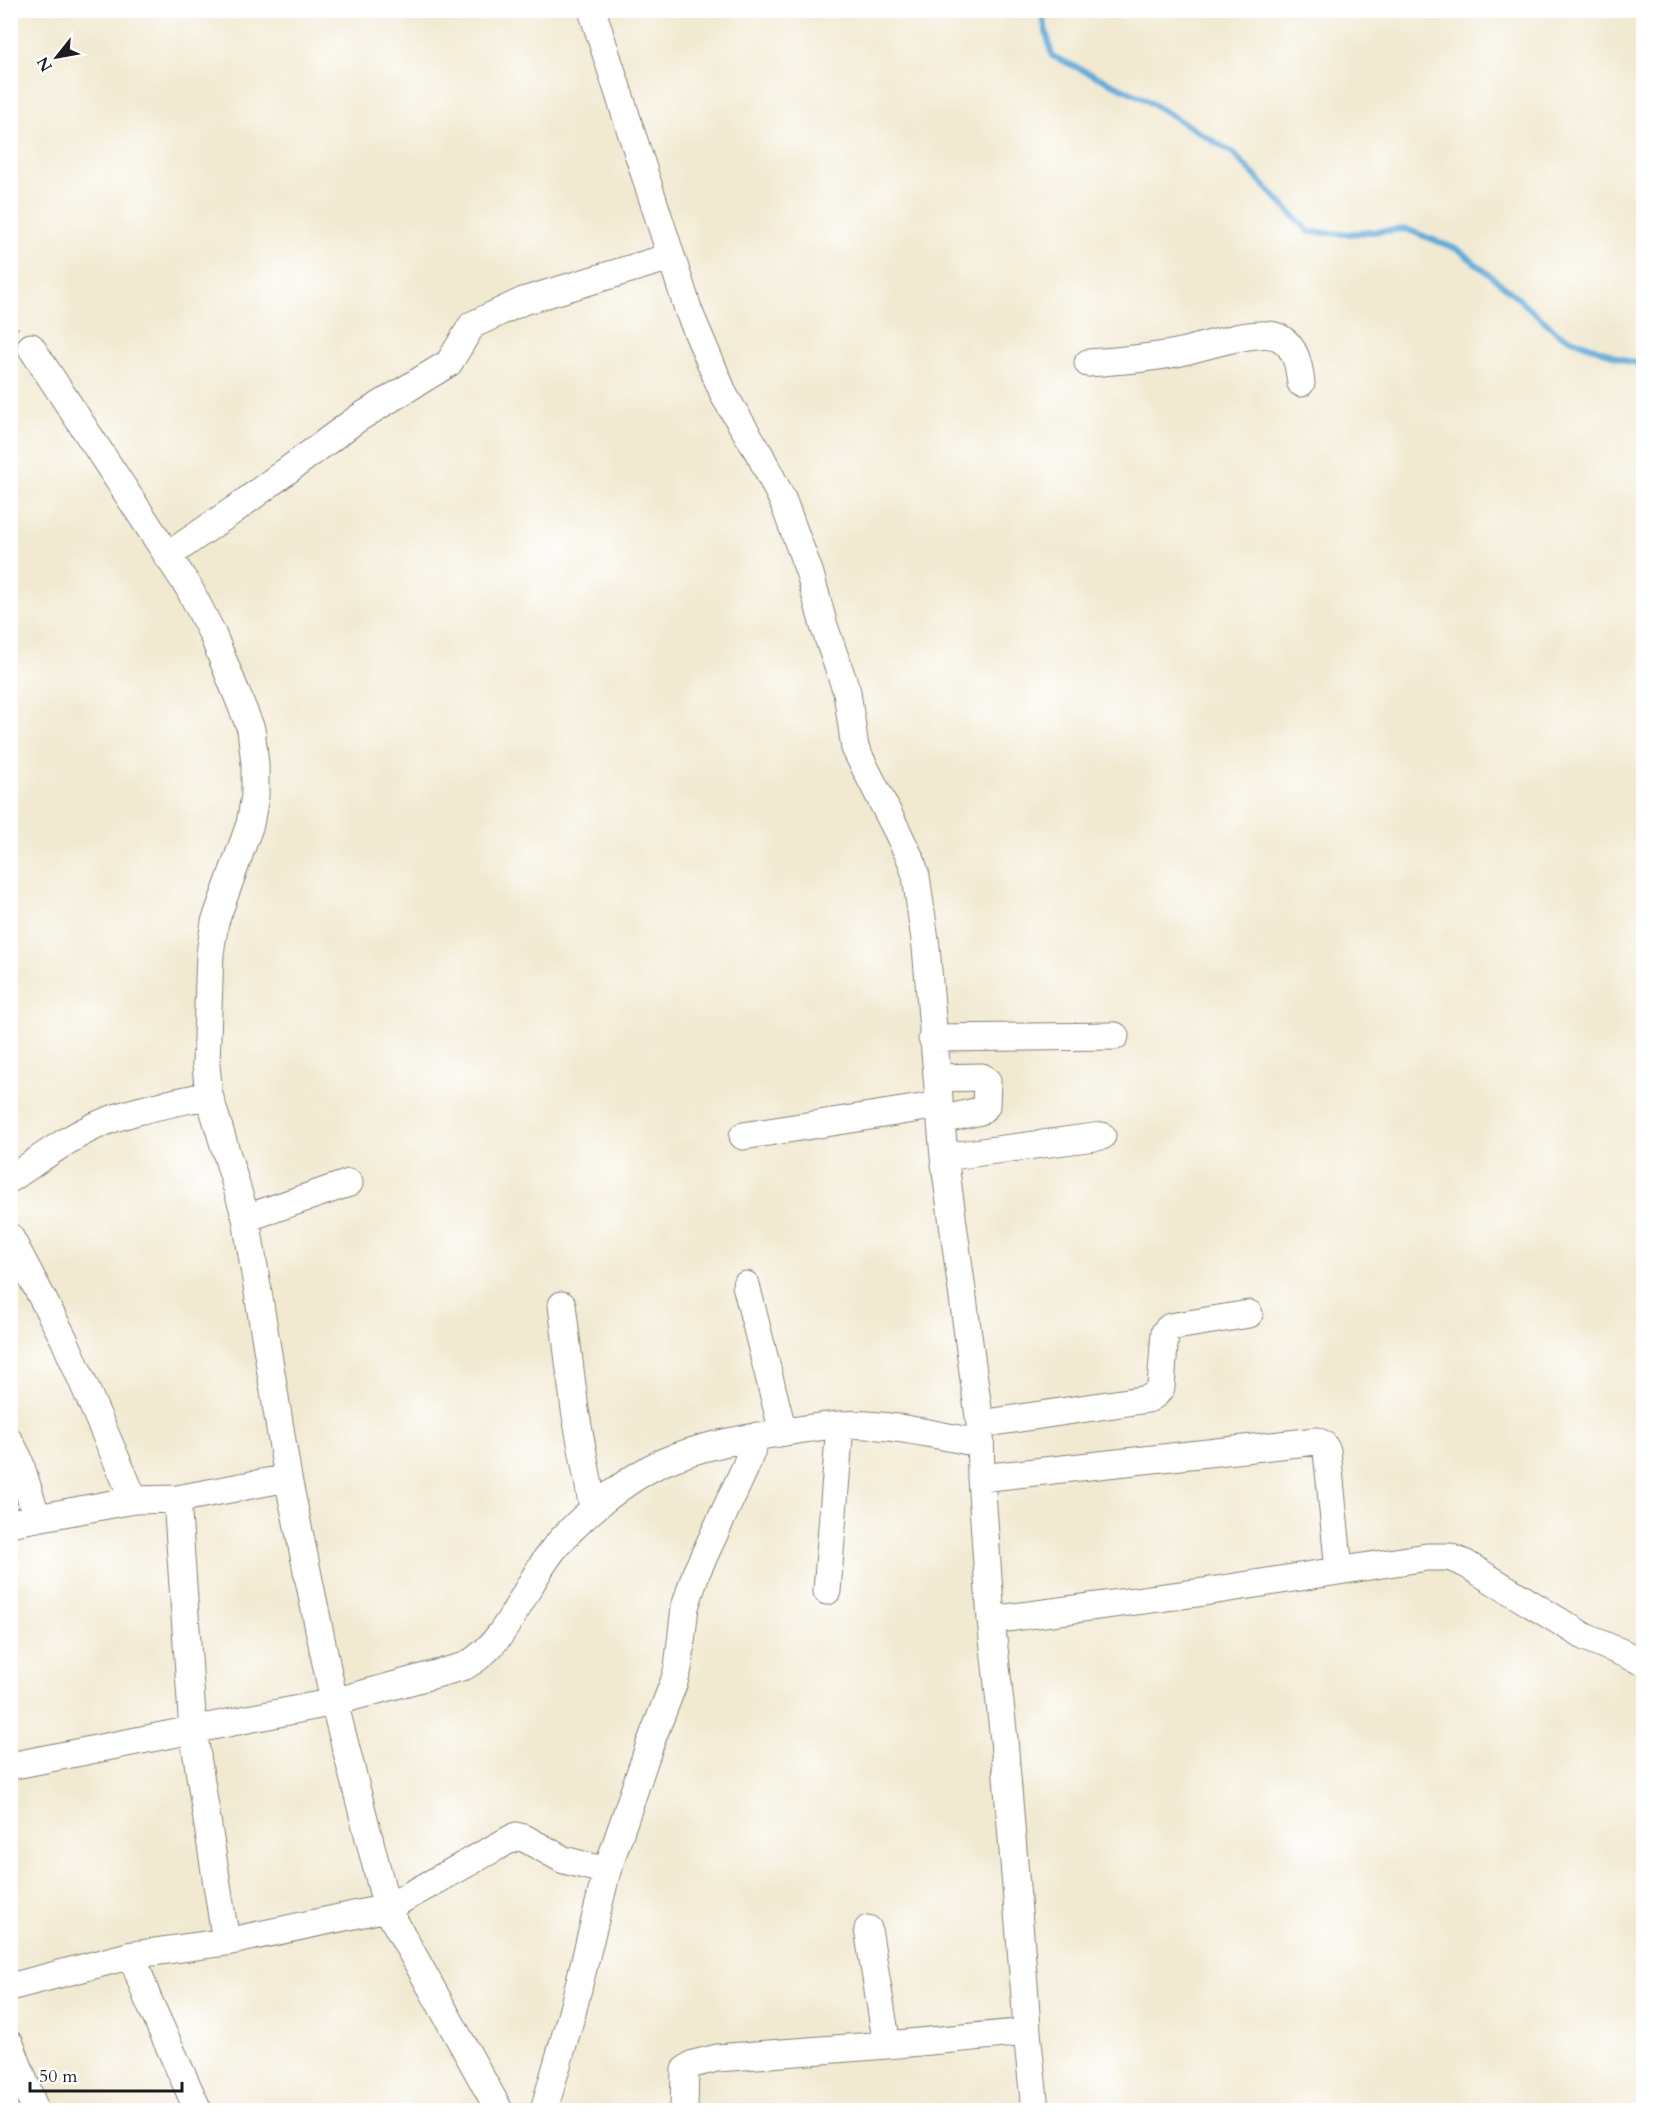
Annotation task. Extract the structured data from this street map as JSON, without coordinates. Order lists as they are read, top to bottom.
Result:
{
  "scale_bar": "50 m",
  "north": "bottom left"
}
